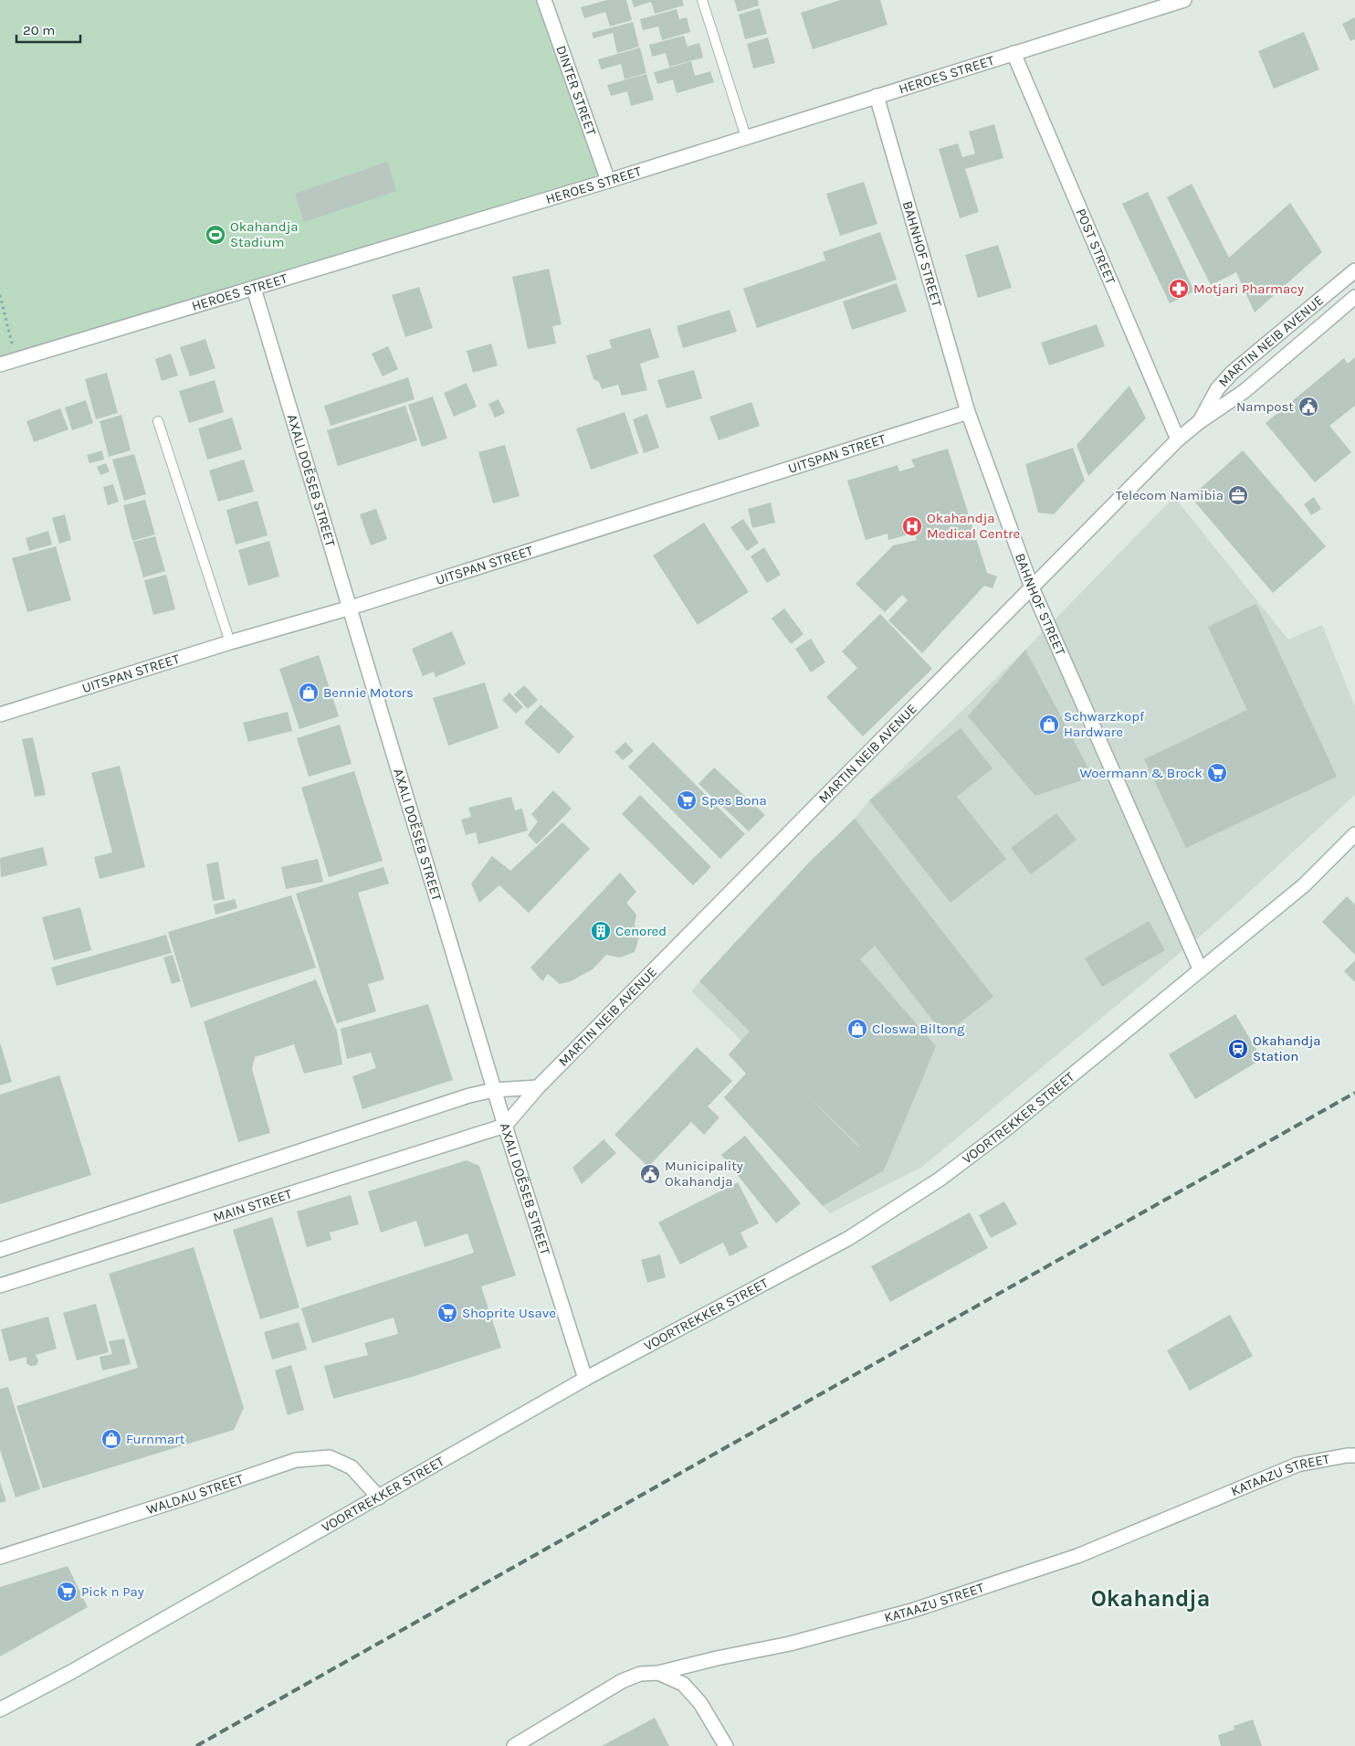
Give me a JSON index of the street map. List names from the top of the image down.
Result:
{
  "streets": {
    "street": [
      "HEROES STREET",
      "DINTER STREET",
      "POST STREET",
      "BAHNHOF STREET",
      "MARTIN NEIB AVENUE",
      "UITSPAN STREET",
      "AXALI DOËSEB STREET",
      "VOORTREKKER STREET",
      "MAIN STREET",
      "KATAAZU STREET",
      "WALDAU STREET"
    ]
  },
  "crossings": [
    ["HEROES STREET", "DINTER STREET"],
    ["HEROES STREET", "POST STREET"],
    ["HEROES STREET", "BAHNHOF STREET"],
    ["HEROES STREET", "AXALI DOËSEB STREET"],
    ["POST STREET", "MARTIN NEIB AVENUE"],
    ["BAHNHOF STREET", "MARTIN NEIB AVENUE"],
    ["BAHNHOF STREET", "UITSPAN STREET"],
    ["BAHNHOF STREET", "VOORTREKKER STREET"],
    ["MARTIN NEIB AVENUE", "AXALI DOËSEB STREET"],
    ["MARTIN NEIB AVENUE", "MAIN STREET"],
    ["UITSPAN STREET", "AXALI DOËSEB STREET"],
    ["AXALI DOËSEB STREET", "VOORTREKKER STREET"],
    ["AXALI DOËSEB STREET", "MAIN STREET"],
    ["VOORTREKKER STREET", "WALDAU STREET"]
  ],
  "districts": ["Okahandja"],
  "places": {
    "sports": ["Okahandja Stadium"],
    "pharmacy": ["Motjari Pharmacy"],
    "public building": ["Nampost", "Municipality Okahandja"],
    "office": ["Telecom Namibia"],
    "hospital": ["Okahandja Medical Centre"],
    "shop": [
      "Bennie Motors",
      "Schwarzkopf Hardware",
      "Closwa Biltong",
      "Furnmart"
    ],
    "supermarket": [
      "Woermann & Brock",
      "Spes Bona",
      "Shoprite Usave",
      "Pick n Pay"
    ],
    "building": ["Cenored"],
    "station": ["Okahandja Station"]
  },
  "scale_bar": "20 m"
}
